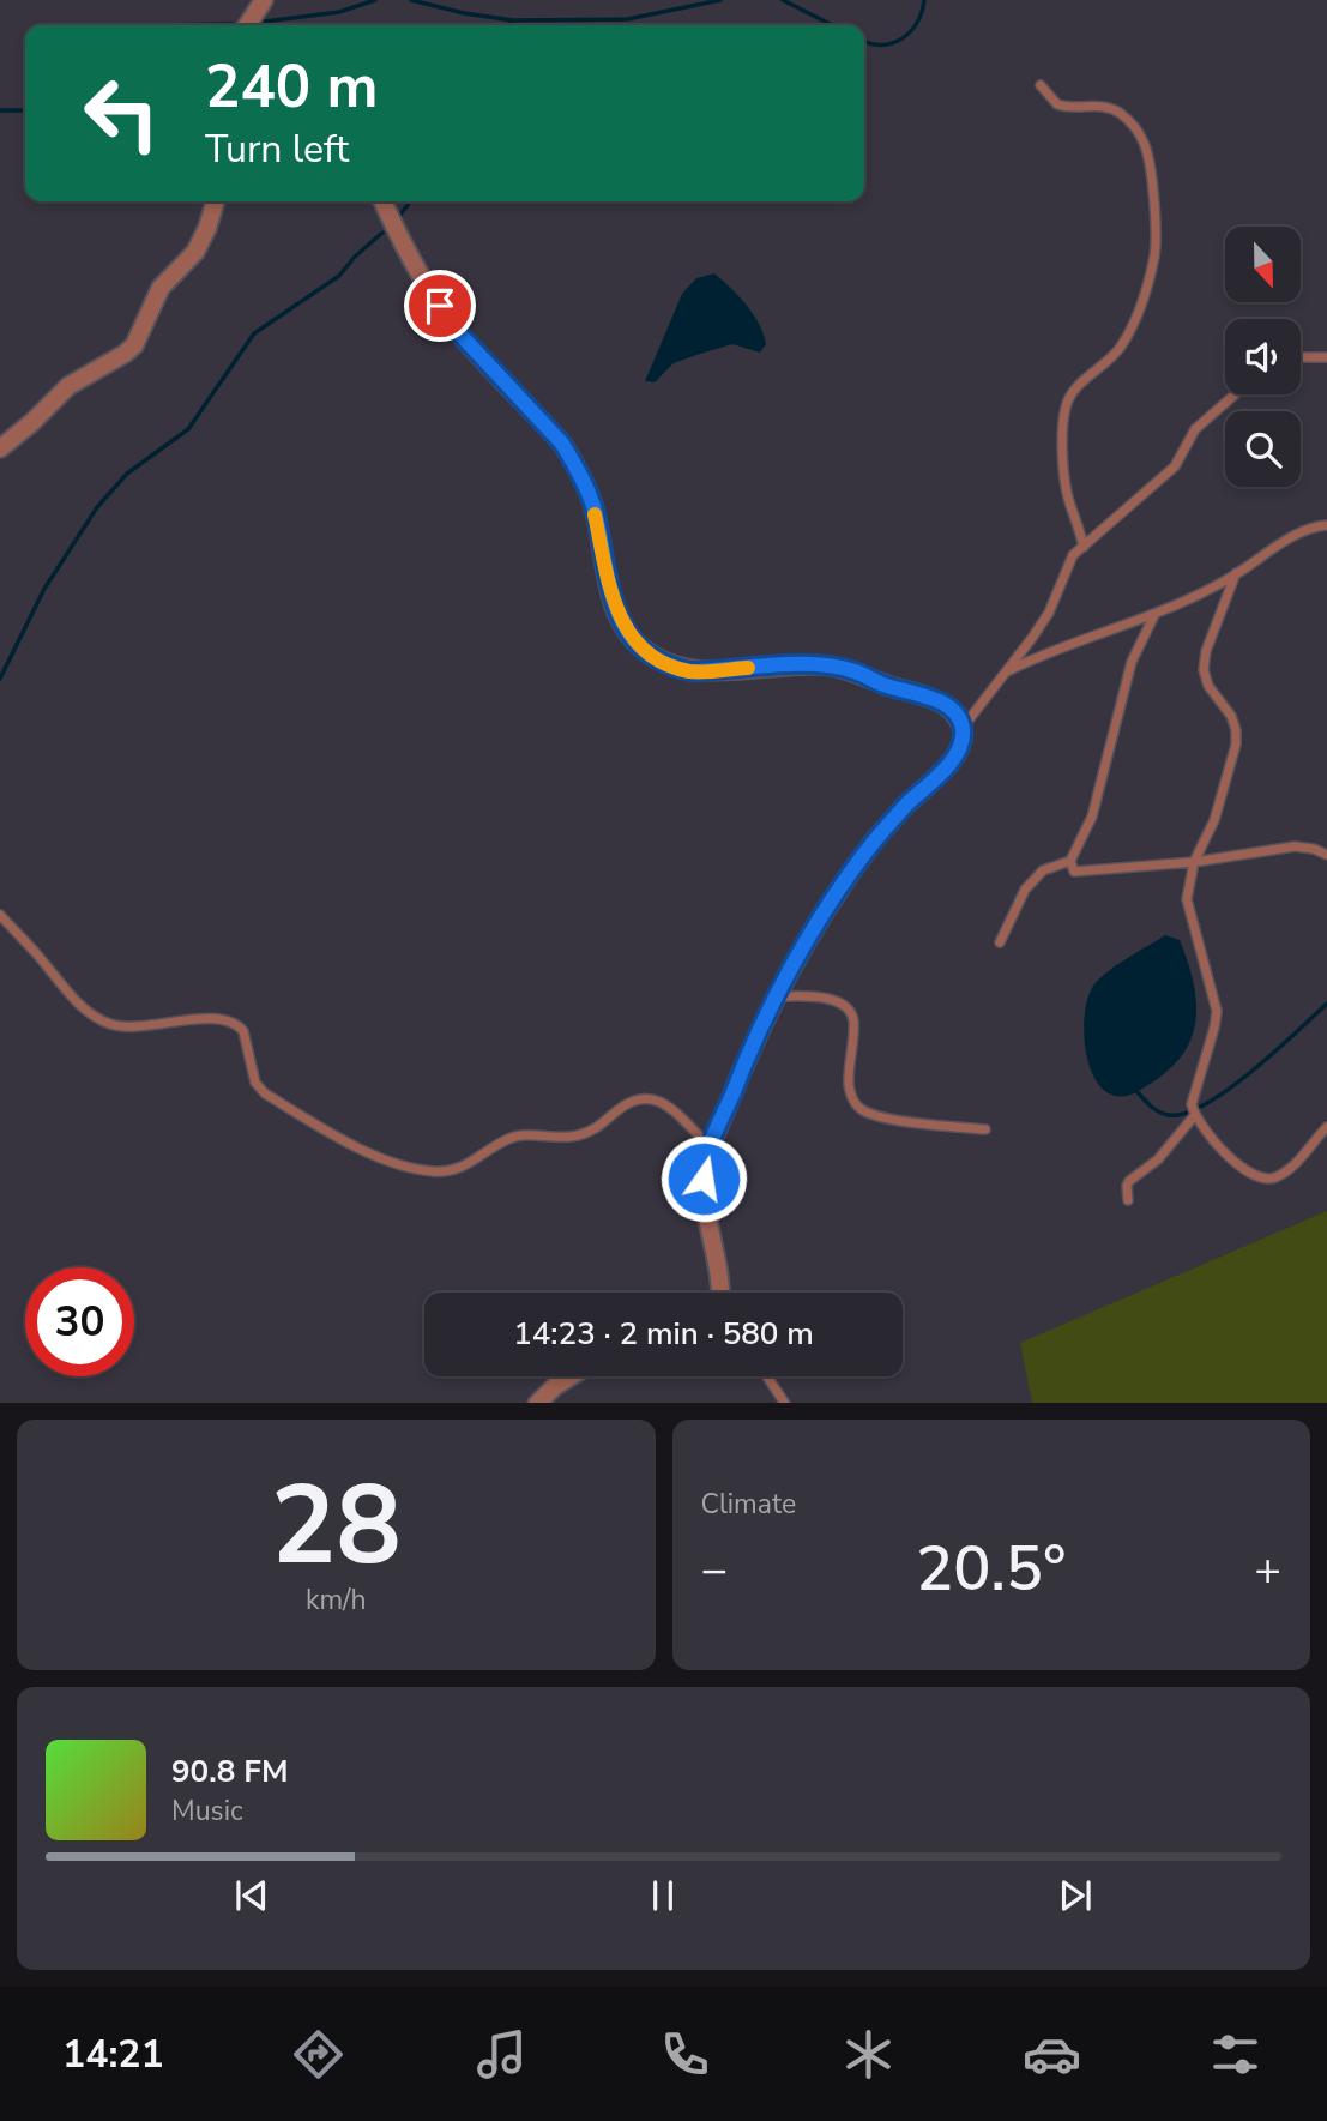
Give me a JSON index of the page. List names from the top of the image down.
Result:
{
  "north": "bottom",
  "page": {
    "turn": ["240 m", "Turn left"],
    "limit": "30",
    "trip": "14:23 · 2 min · 580 m",
    "tile": [
      ["28", "km/h"],
      "Climate"
    ],
    "heat": ["−", "20.5°", "+"],
    "song": ["90.8 FM", "Music"],
    "tabs": "14:21"
  }
}
